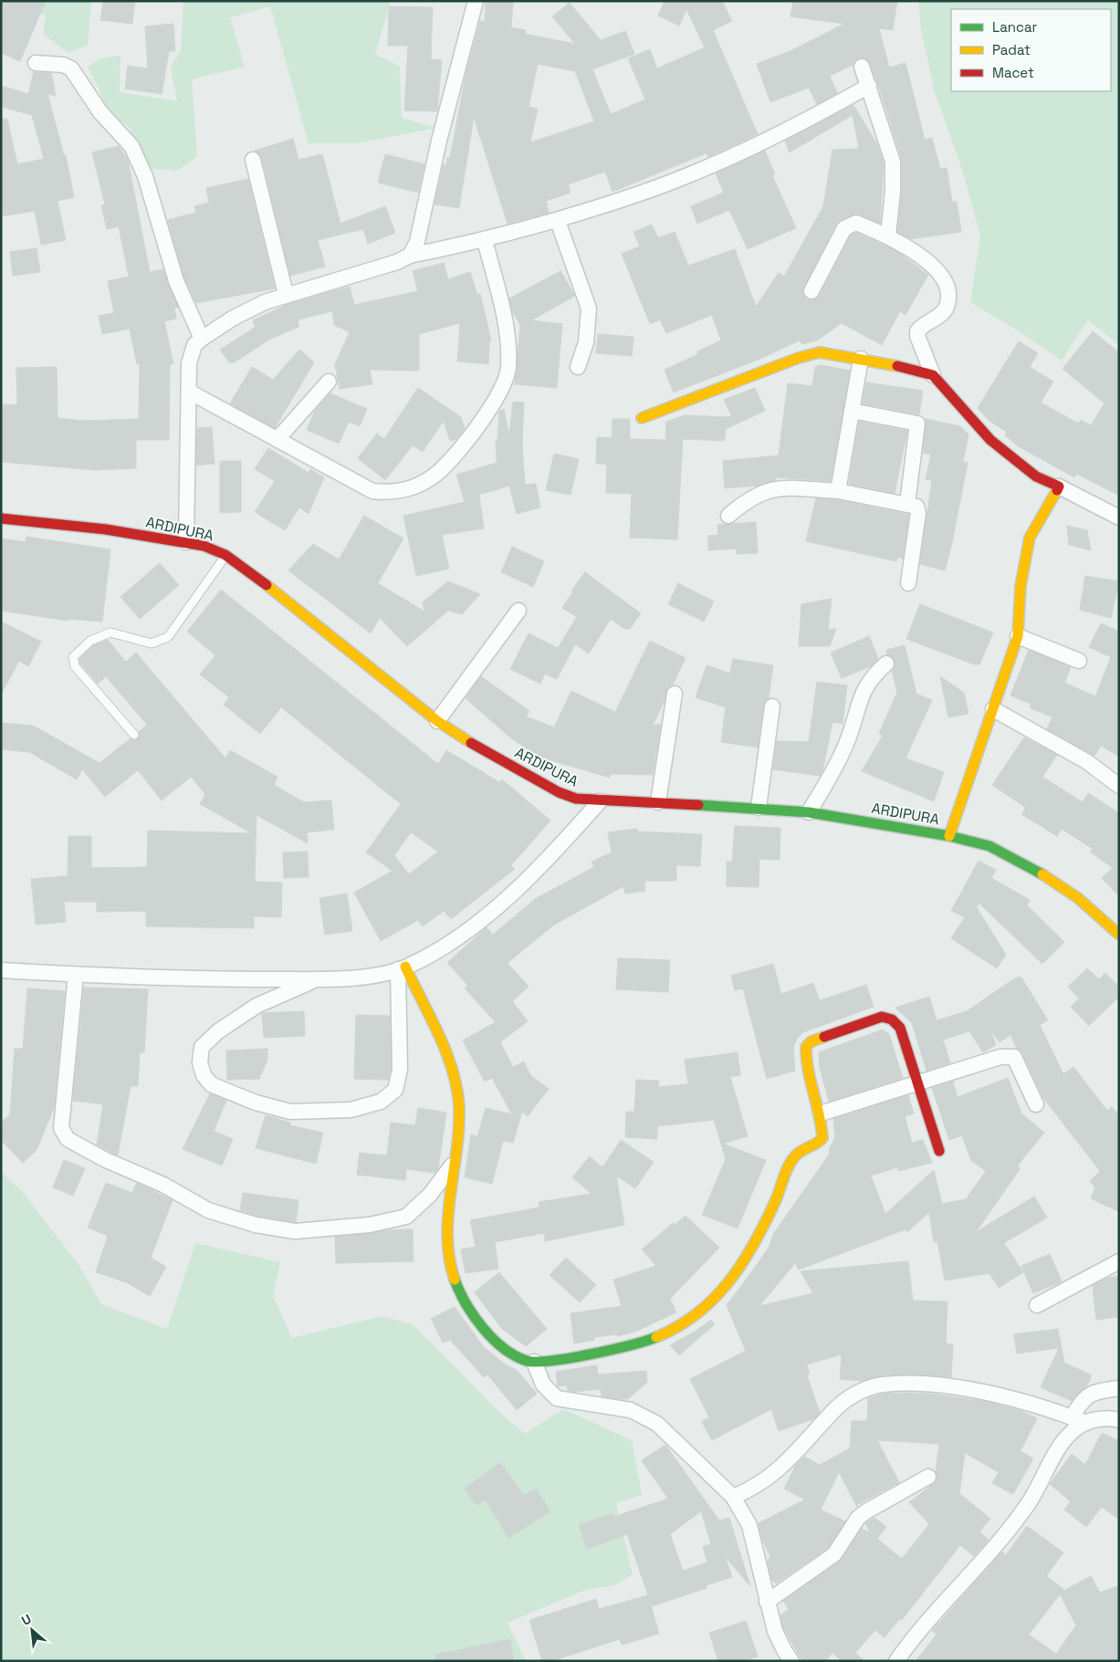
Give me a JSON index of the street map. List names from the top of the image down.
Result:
{
  "streets": {
    "street": ["ARDIPURA"]
  },
  "legend": ["Lancar", "Padat", "Macet"],
  "north": "top left"
}
